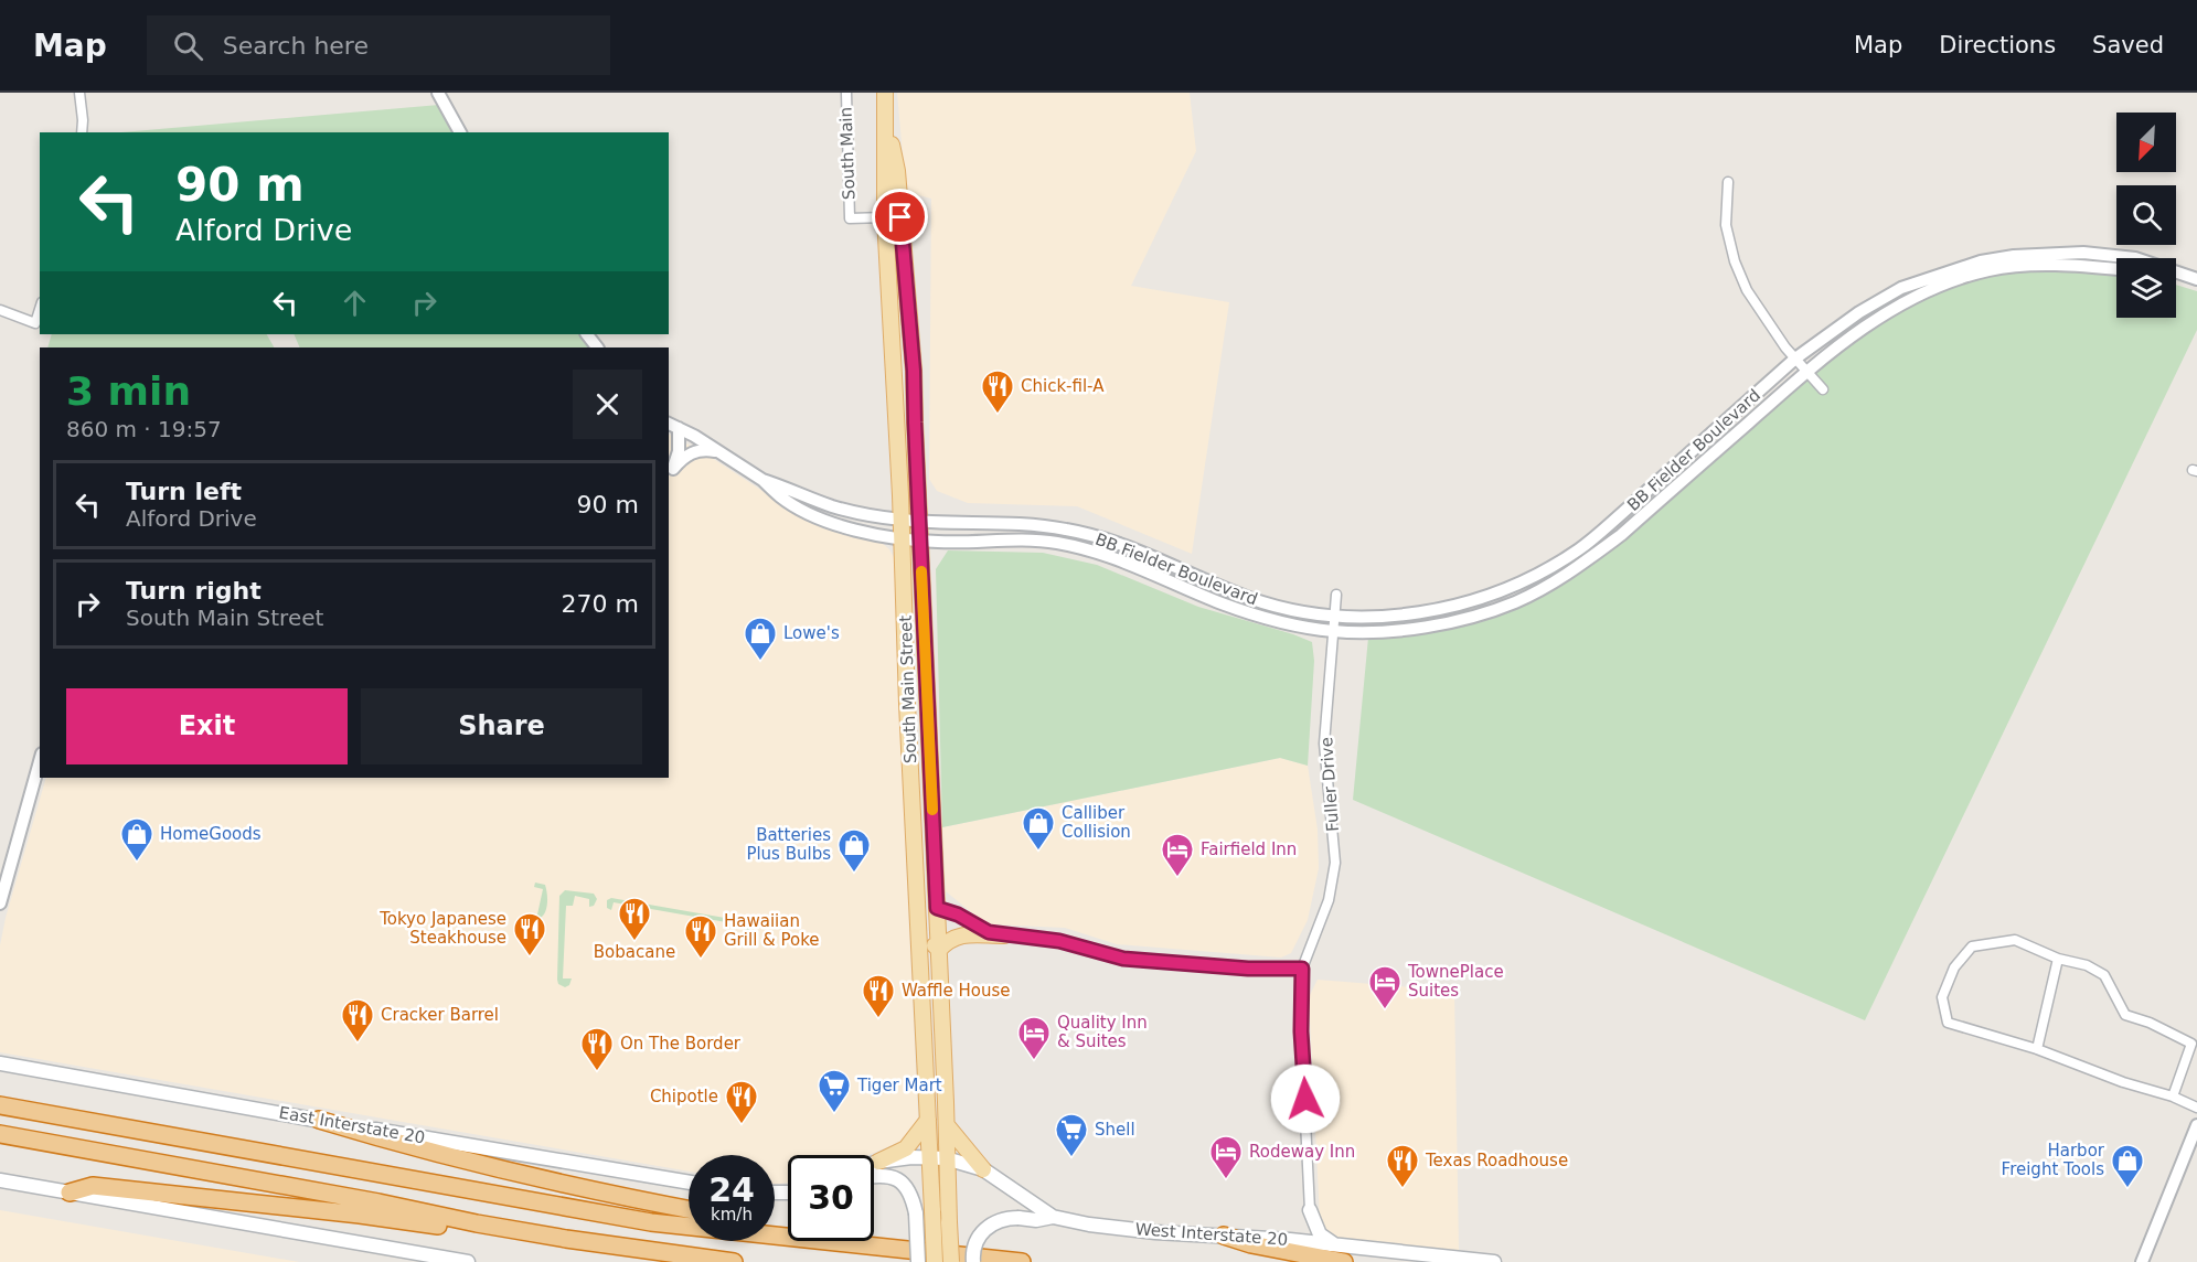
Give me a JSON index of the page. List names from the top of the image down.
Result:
{
  "streets": {
    "main road": ["South Main Street", "East Interstate 20", "West Interstate 20"],
    "street": ["South Main", "BB Fielder Boulevard", "Fuller Drive"]
  },
  "crossings": [
    ["South Main", "South Main Street"],
    ["BB Fielder Boulevard", "South Main Street"],
    ["BB Fielder Boulevard", "Fuller Drive"],
    ["South Main Street", "West Interstate 20"]
  ],
  "places": {
    "restaurant": [
      "Chick-fil-A",
      "Bobacane",
      "Tokyo Japanese Steakhouse",
      "Hawaiian Grill & Poke",
      "Waffle House",
      "Cracker Barrel",
      "On The Border",
      "Chipotle",
      "Texas Roadhouse"
    ],
    "shop": [
      "Lowe's",
      "Calliber Collision",
      "HomeGoods",
      "Batteries Plus Bulbs",
      "Harbor Freight Tools"
    ],
    "hotel": [
      "Fairfield Inn",
      "TownePlace Suites",
      "Quality Inn & Suites",
      "Rodeway Inn"
    ],
    "supermarket": ["Tiger Mart", "Shell"]
  },
  "north": "bottom left",
  "page": {
    "header": "Map",
    "search": "Search here",
    "nav": ["Map", "Directions", "Saved"],
    "turn": ["90 m", "Alford Drive"],
    "heading": ["3 min", "860 m · 19:57"],
    "list": [
      {
        "name": "Turn left",
        "note": "Alford Drive",
        "value": "90 m"
      },
      {
        "name": "Turn right",
        "note": "South Main Street",
        "value": "270 m"
      }
    ],
    "buttons": ["Exit", "Share"],
    "speed": "24 km/h",
    "limit": "30"
  }
}
